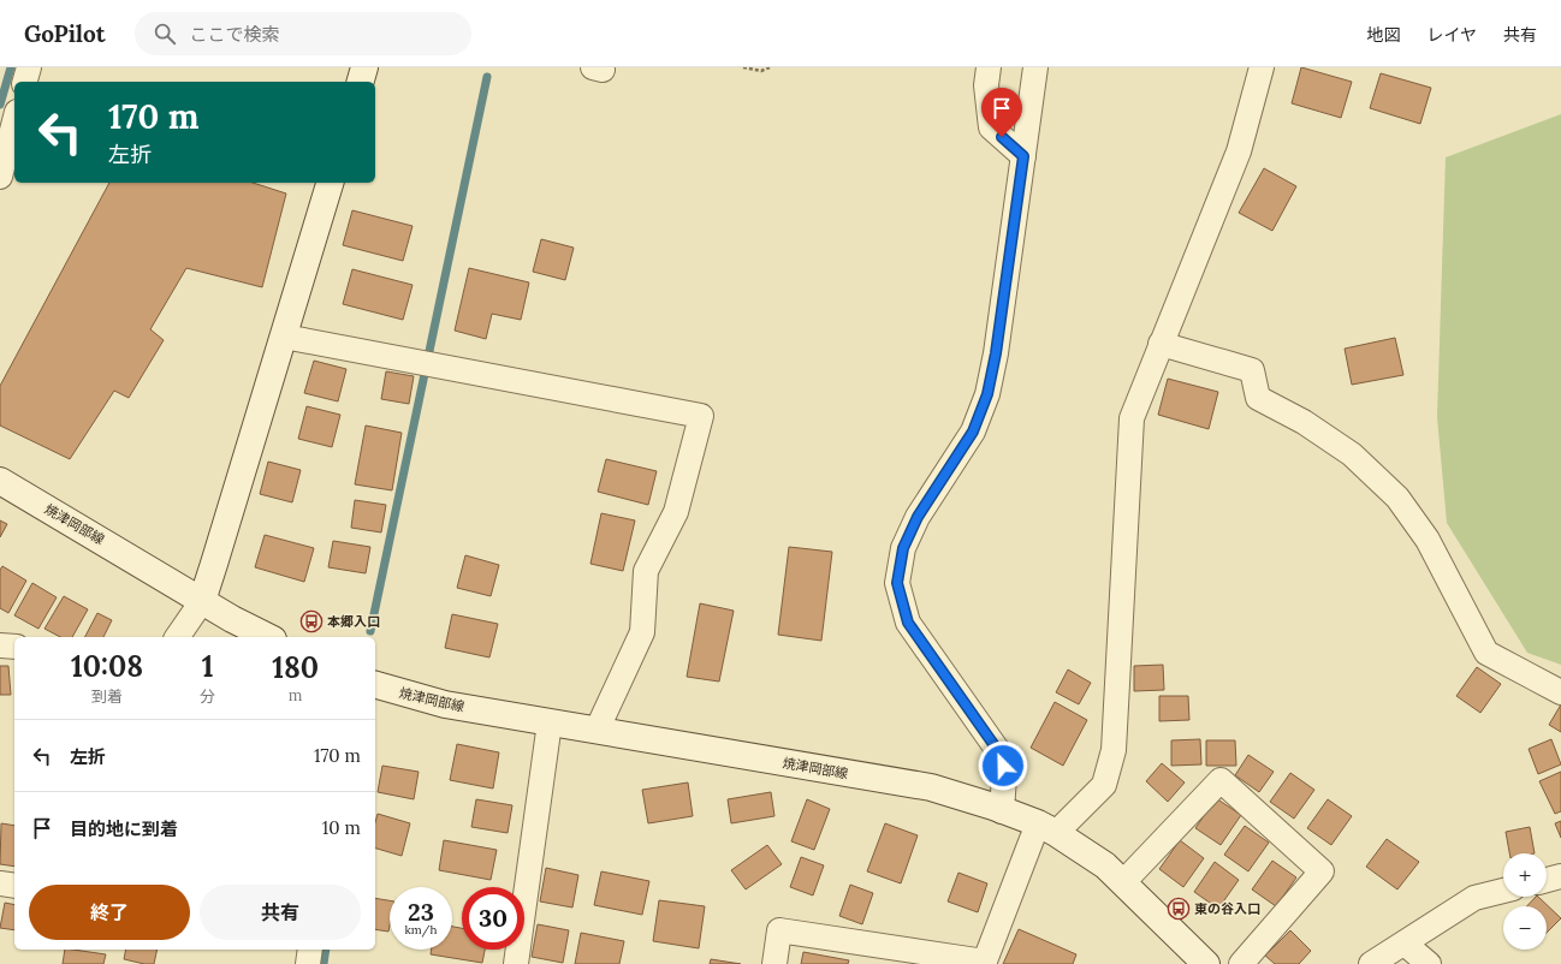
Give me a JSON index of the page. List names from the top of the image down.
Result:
{
  "streets": {
    "main road": ["焼津岡部線"]
  },
  "places": {
    "bus stop": ["本郷入口", "東の谷入口"]
  },
  "page": {
    "header": "GoPilot",
    "search": "ここで検索",
    "nav": ["地図", "レイヤ", "共有"],
    "turn": ["170 m", "左折"],
    "eta": [
      "10:08",
      "到着",
      "1",
      "分",
      "180",
      "m"
    ],
    "list": [
      {
        "name": "左折",
        "value": "170 m"
      },
      {
        "name": "目的地に到着",
        "value": "10 m"
      }
    ],
    "map_buttons": ["+", "−"],
    "buttons": ["終了", "共有"],
    "speed": "23 km/h",
    "limit": "30"
  }
}
